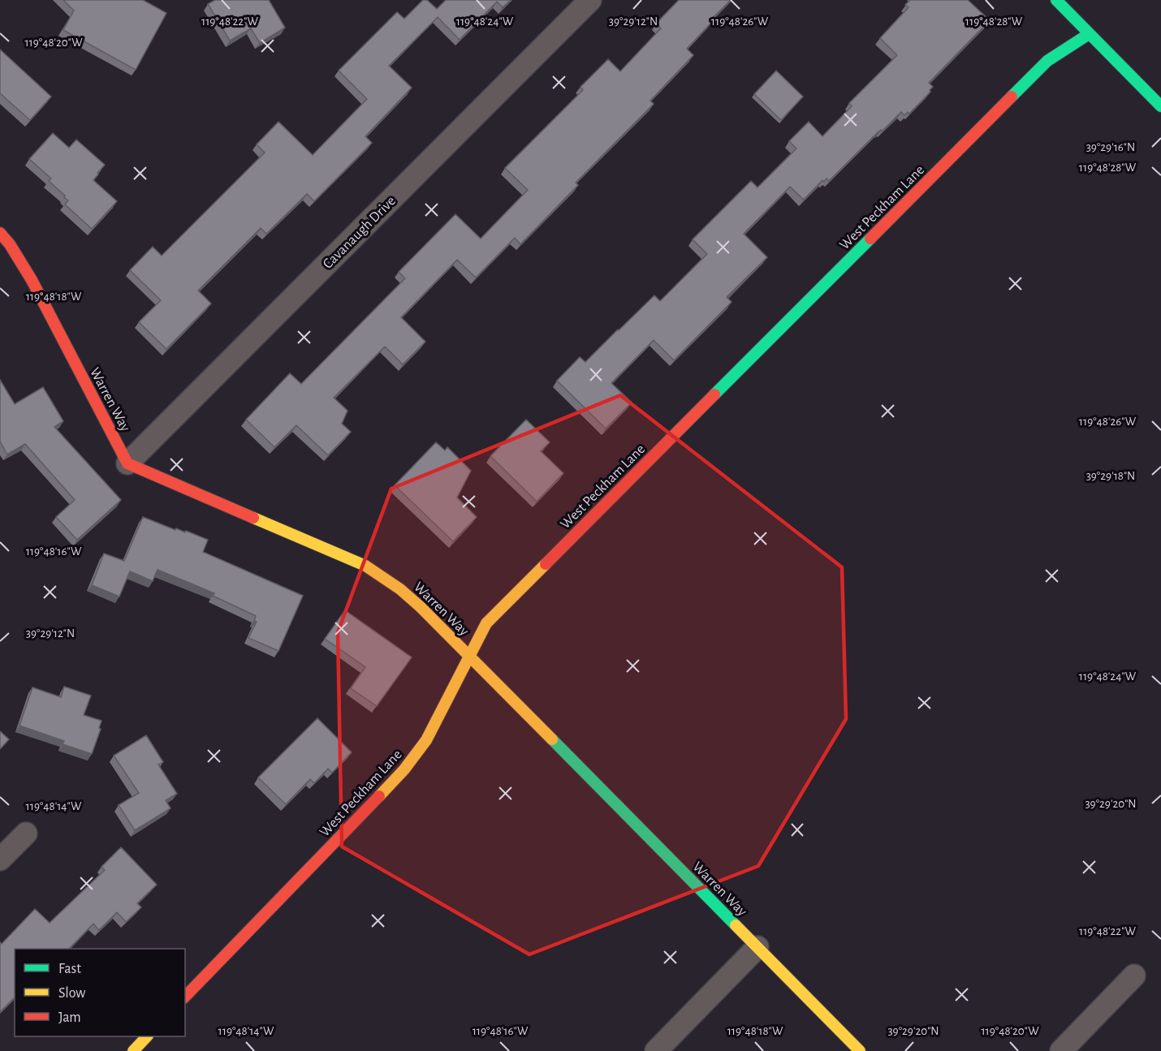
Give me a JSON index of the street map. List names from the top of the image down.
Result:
{
  "streets": {
    "street": ["West Peckham Lane", "Cavanaugh Drive", "Warren Way"]
  },
  "crossings": [
    ["West Peckham Lane", "Warren Way"],
    ["Cavanaugh Drive", "Warren Way"]
  ],
  "legend": ["Fast", "Slow", "Jam"],
  "coordinates": [
    "119°48'22\"W",
    "119°48'24\"W",
    "39°29'12\"N",
    "119°48'26\"W",
    "119°48'28\"W",
    "119°48'20\"W",
    "39°29'16\"N",
    "119°48'18\"W",
    "39°29'18\"N",
    "119°48'16\"W",
    "39°29'20\"N",
    "119°48'14\"W"
  ]
}
